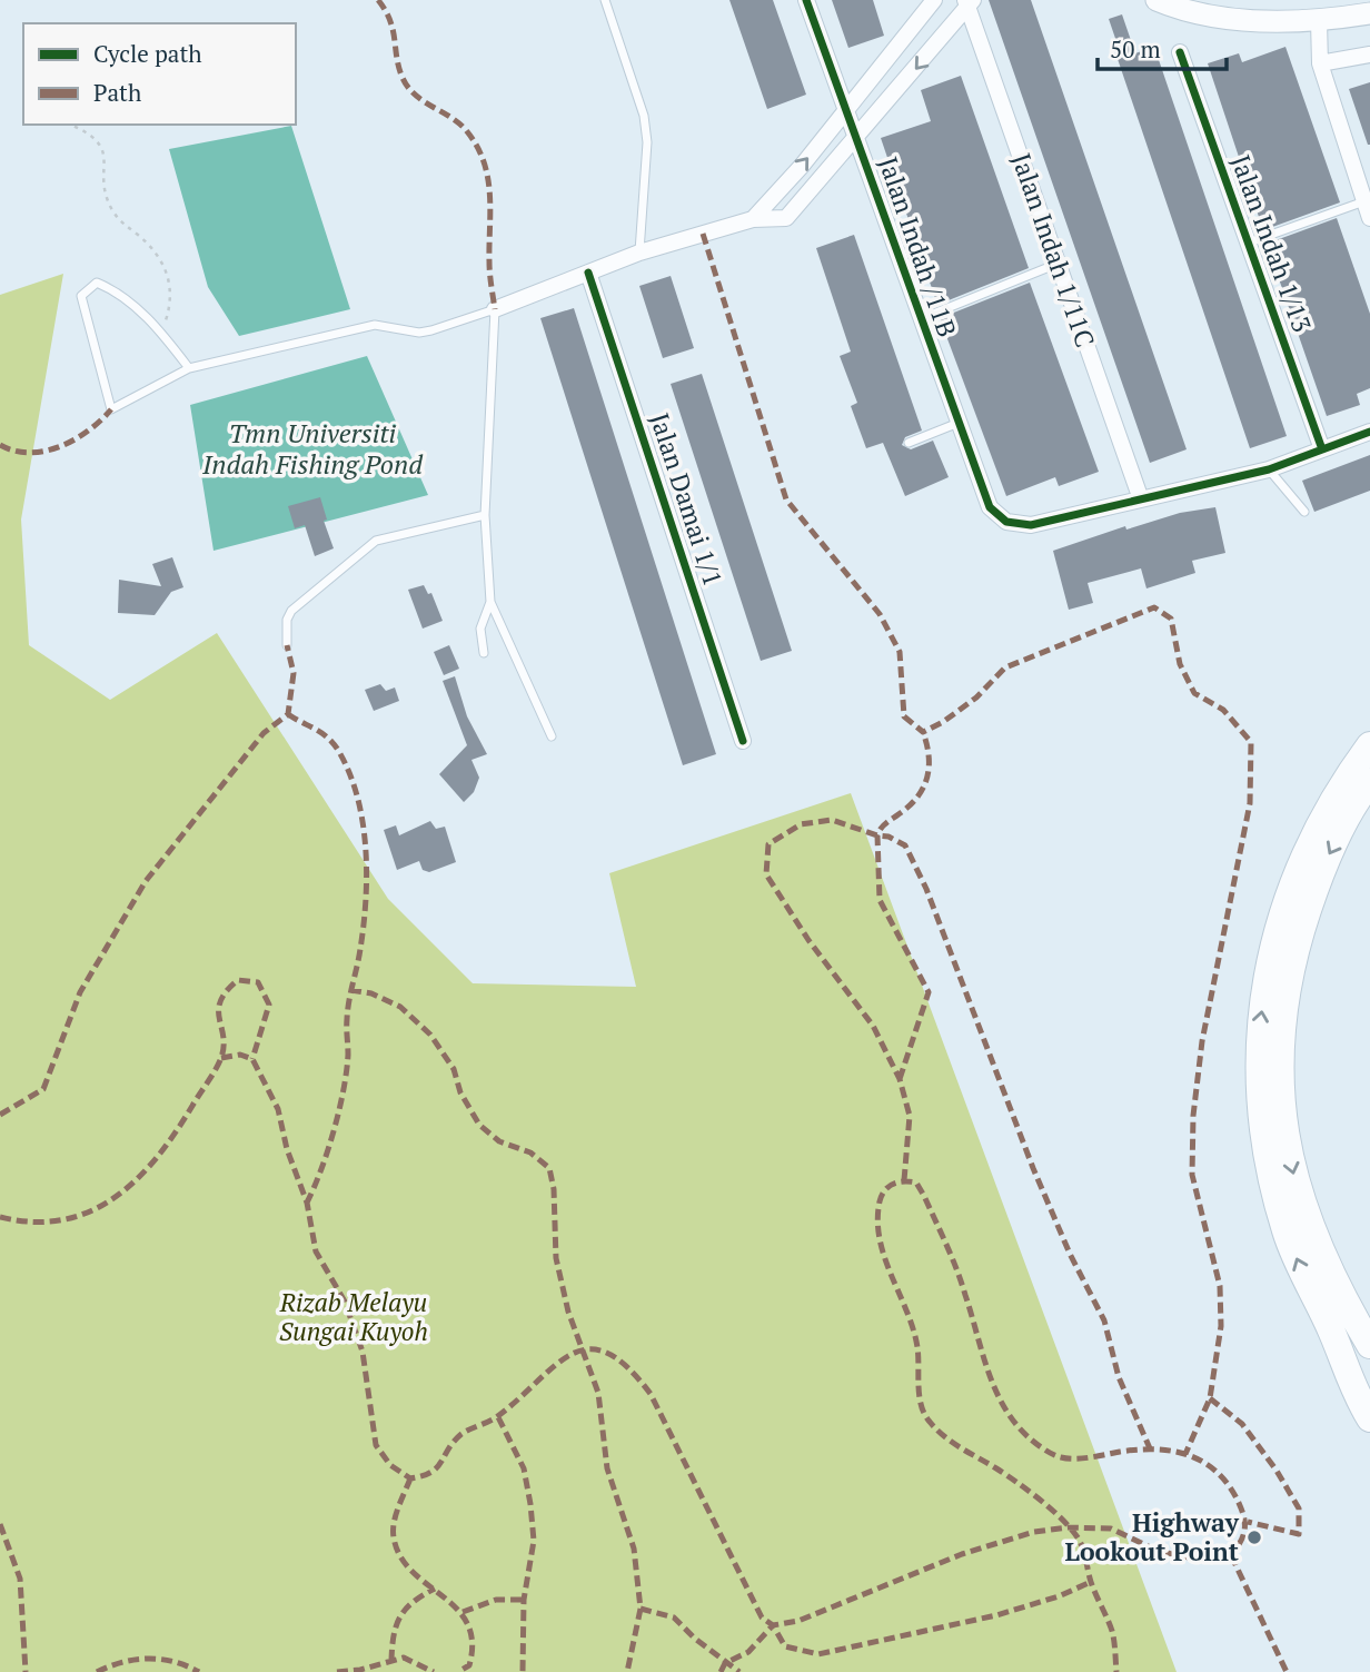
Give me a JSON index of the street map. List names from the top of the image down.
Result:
{
  "streets": {
    "street": [
      "Jalan Indah 1/13",
      "Jalan Indah /11B",
      "Jalan Indah 1/11C",
      "Jalan Damai 1/1"
    ]
  },
  "crossings": [
    ["Jalan Indah /11B", "Jalan Indah 1/11C"]
  ],
  "water": ["Tmn Universiti Indah Fishing Pond"],
  "parks": ["Rizab Melayu Sungai Kuyoh"],
  "places": ["Highway Lookout Point"],
  "legend": ["Cycle path", "Path"],
  "scale_bar": "50 m"
}
